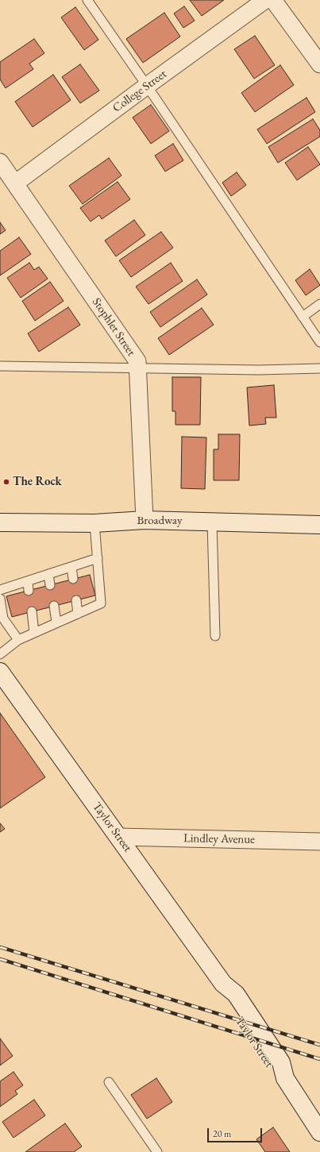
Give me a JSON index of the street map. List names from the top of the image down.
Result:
{
  "streets": {
    "main road": ["Broadway", "Taylor Street"],
    "street": ["College Street", "Stophlet Street", "Lindley Avenue"]
  },
  "crossings": [
    ["College Street", "Stophlet Street"],
    ["Stophlet Street", "Broadway"],
    ["Taylor Street", "Lindley Avenue"]
  ],
  "places": ["The Rock"],
  "scale_bar": "20 m"
}
